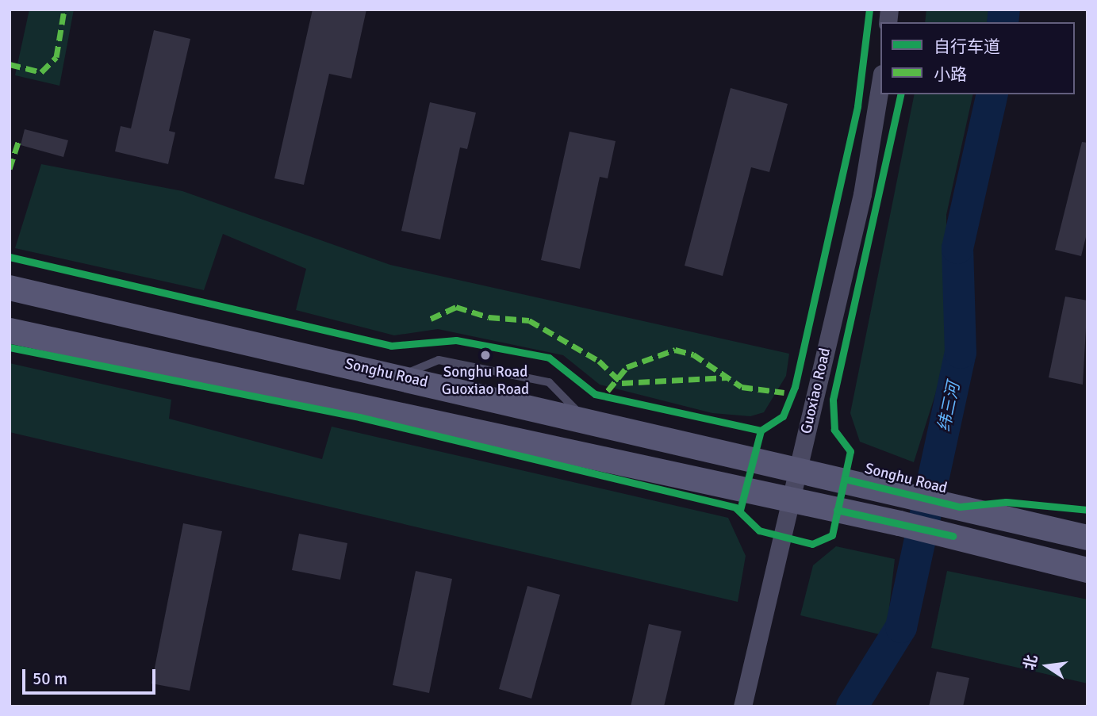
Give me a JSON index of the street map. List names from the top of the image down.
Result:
{
  "streets": {
    "main road": ["Songhu Road"],
    "street": ["Guoxiao Road"]
  },
  "crossings": [
    ["Songhu Road", "Guoxiao Road"]
  ],
  "water": ["纬三河"],
  "places": ["Songhu Road Guoxiao Road"],
  "legend": ["自行车道", "小路"],
  "scale_bar": "50 m",
  "north": "left"
}
